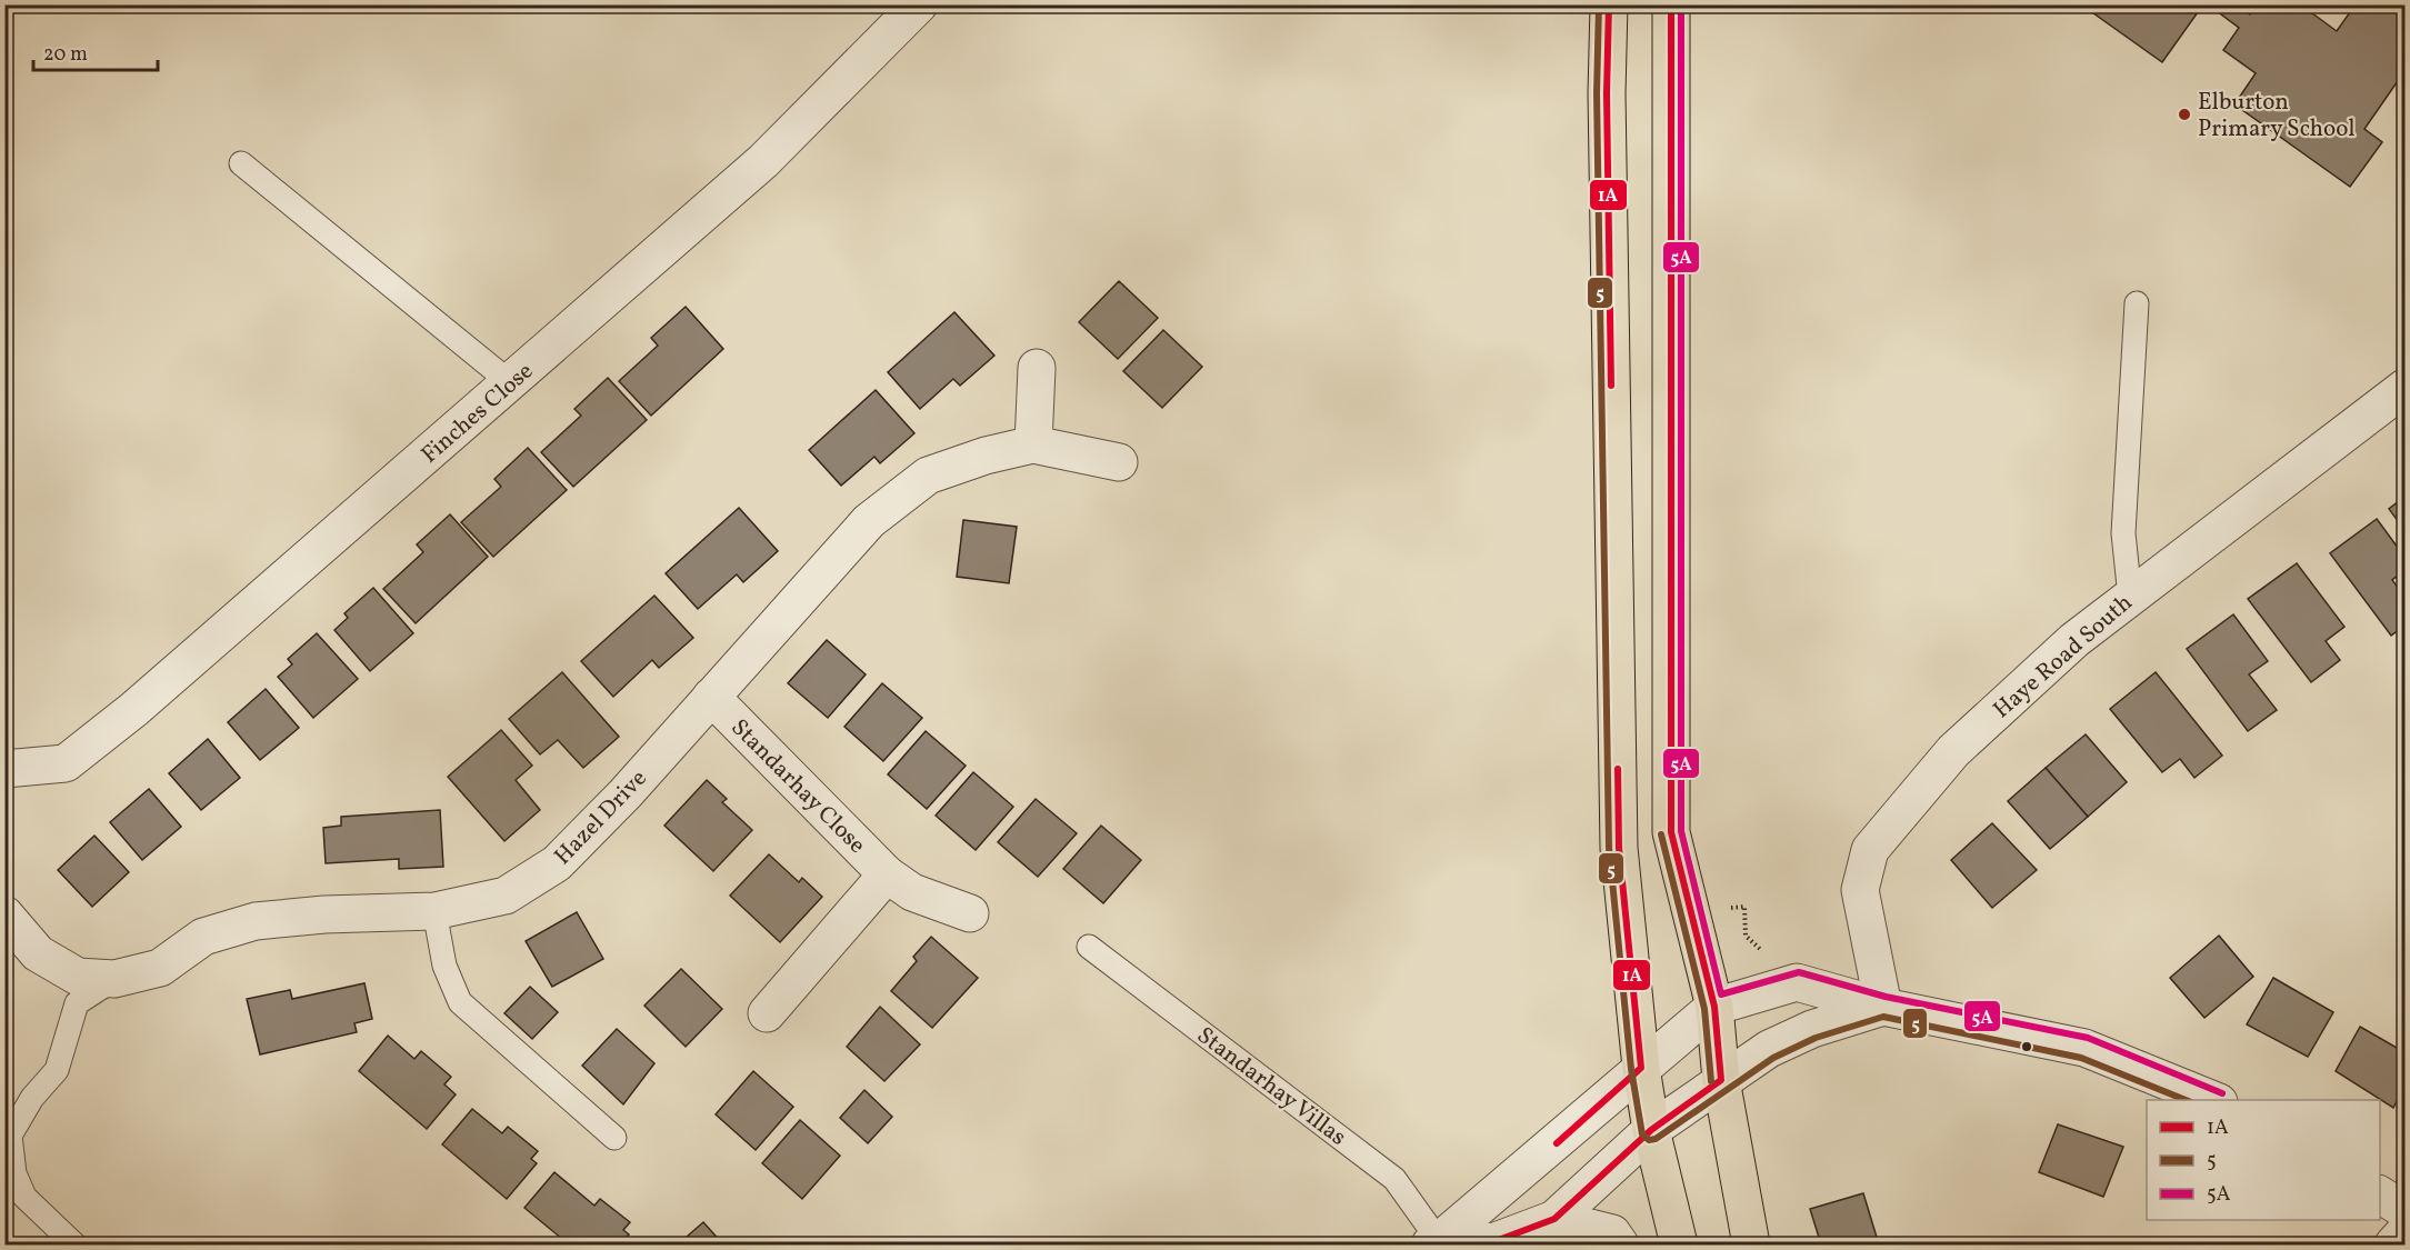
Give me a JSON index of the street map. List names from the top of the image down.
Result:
{
  "streets": {
    "street": [
      "Finches Close",
      "Haye Road South",
      "Standarhay Close",
      "Hazel Drive"
    ],
    "lane": ["Standarhay Villas"]
  },
  "crossings": [
    ["Standarhay Close", "Hazel Drive"]
  ],
  "places": ["Elburton Primary School"],
  "lines": ["transit line 1A", "transit line 5", "transit line 5A"],
  "legend": ["1A", "5", "5A"],
  "scale_bar": "20 m"
}
